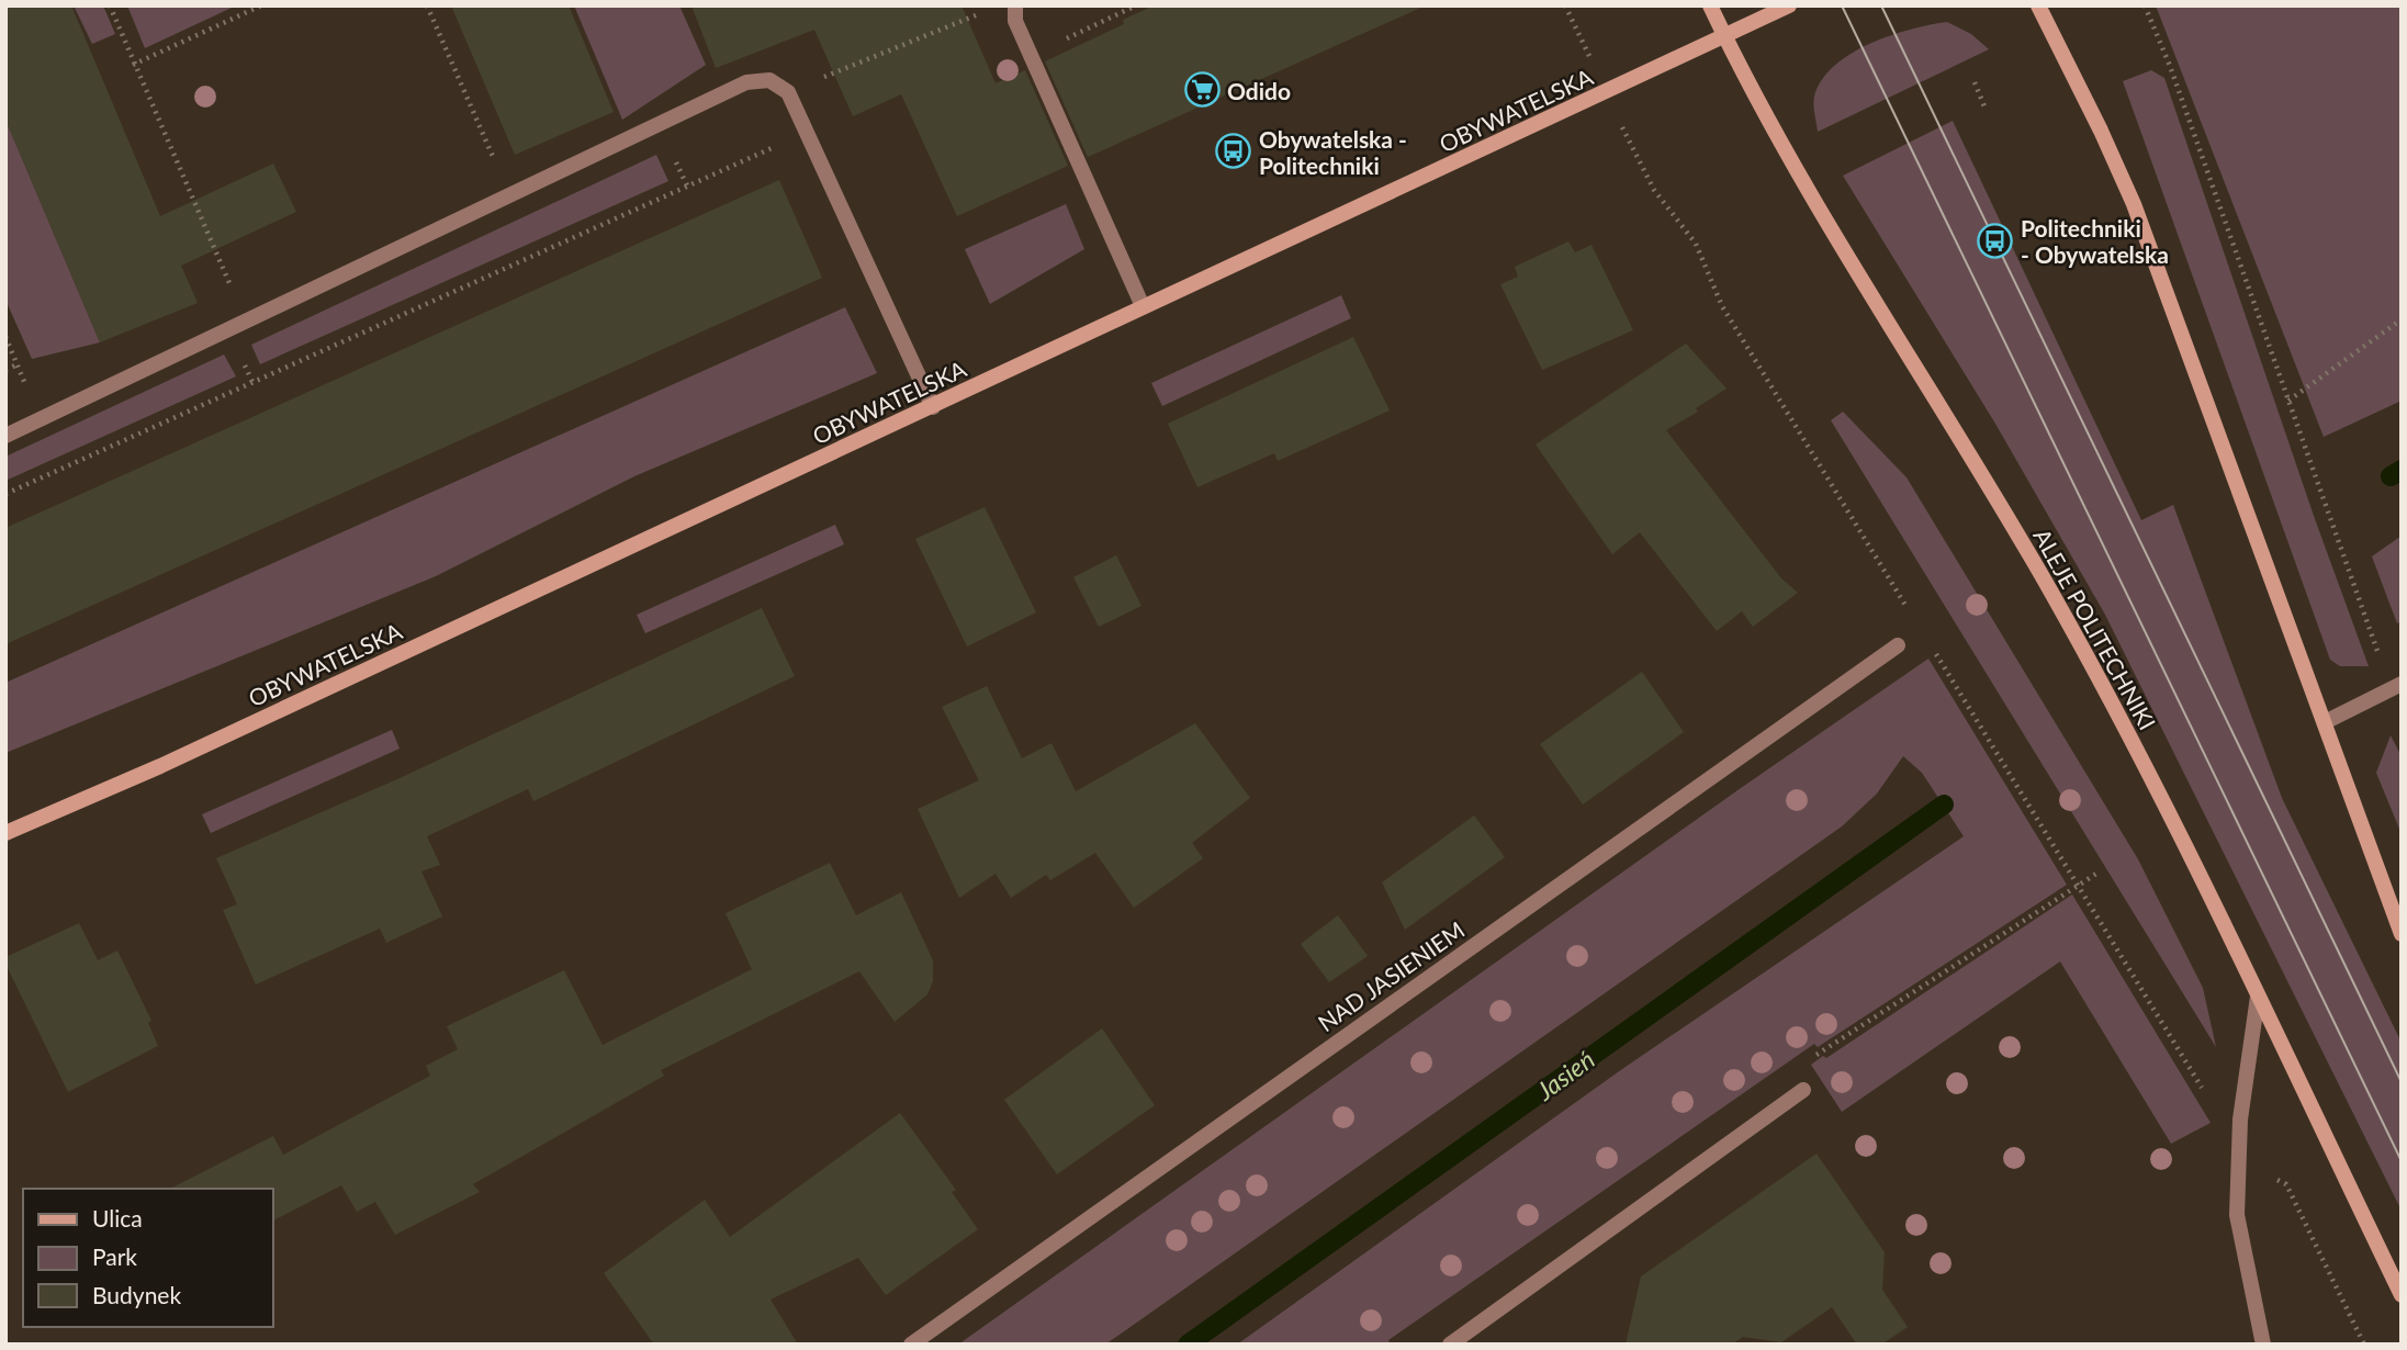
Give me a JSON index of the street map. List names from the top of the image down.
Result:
{
  "streets": {
    "main road": ["OBYWATELSKA", "ALEJE POLITECHNIKI"],
    "street": ["NAD JASIENIEM"]
  },
  "crossings": [
    ["OBYWATELSKA", "ALEJE POLITECHNIKI"]
  ],
  "water": ["Jasień"],
  "places": {
    "supermarket": ["Odido"],
    "bus stop": ["Obywatelska - Politechniki", "Politechniki - Obywatelska"]
  },
  "legend": ["Ulica", "Park", "Budynek"]
}
